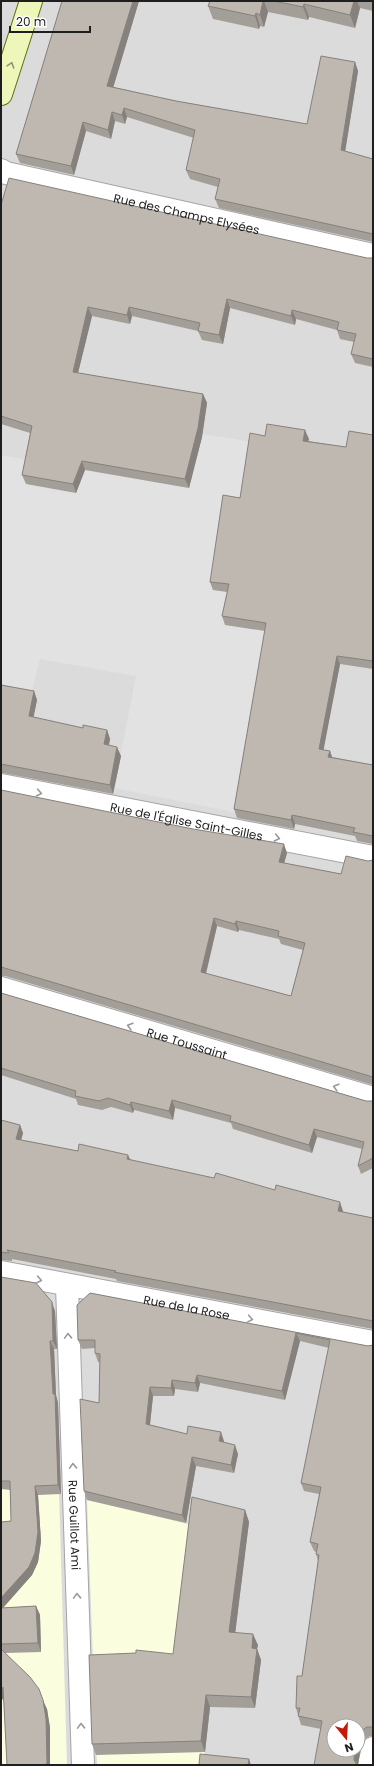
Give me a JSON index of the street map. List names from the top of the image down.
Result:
{
  "streets": {
    "street": [
      "Rue des Champs Elysées",
      "Rue de l'Église Saint-Gilles",
      "Rue Toussaint",
      "Rue de la Rose",
      "Rue Guillot Ami"
    ]
  },
  "crossings": [
    ["Rue de la Rose", "Rue Guillot Ami"]
  ],
  "one_way": [
    "Rue de l'Église Saint-Gilles",
    "Rue Toussaint",
    "Rue de la Rose",
    "Rue Guillot Ami"
  ],
  "scale_bar": "20 m",
  "north": "bottom"
}
